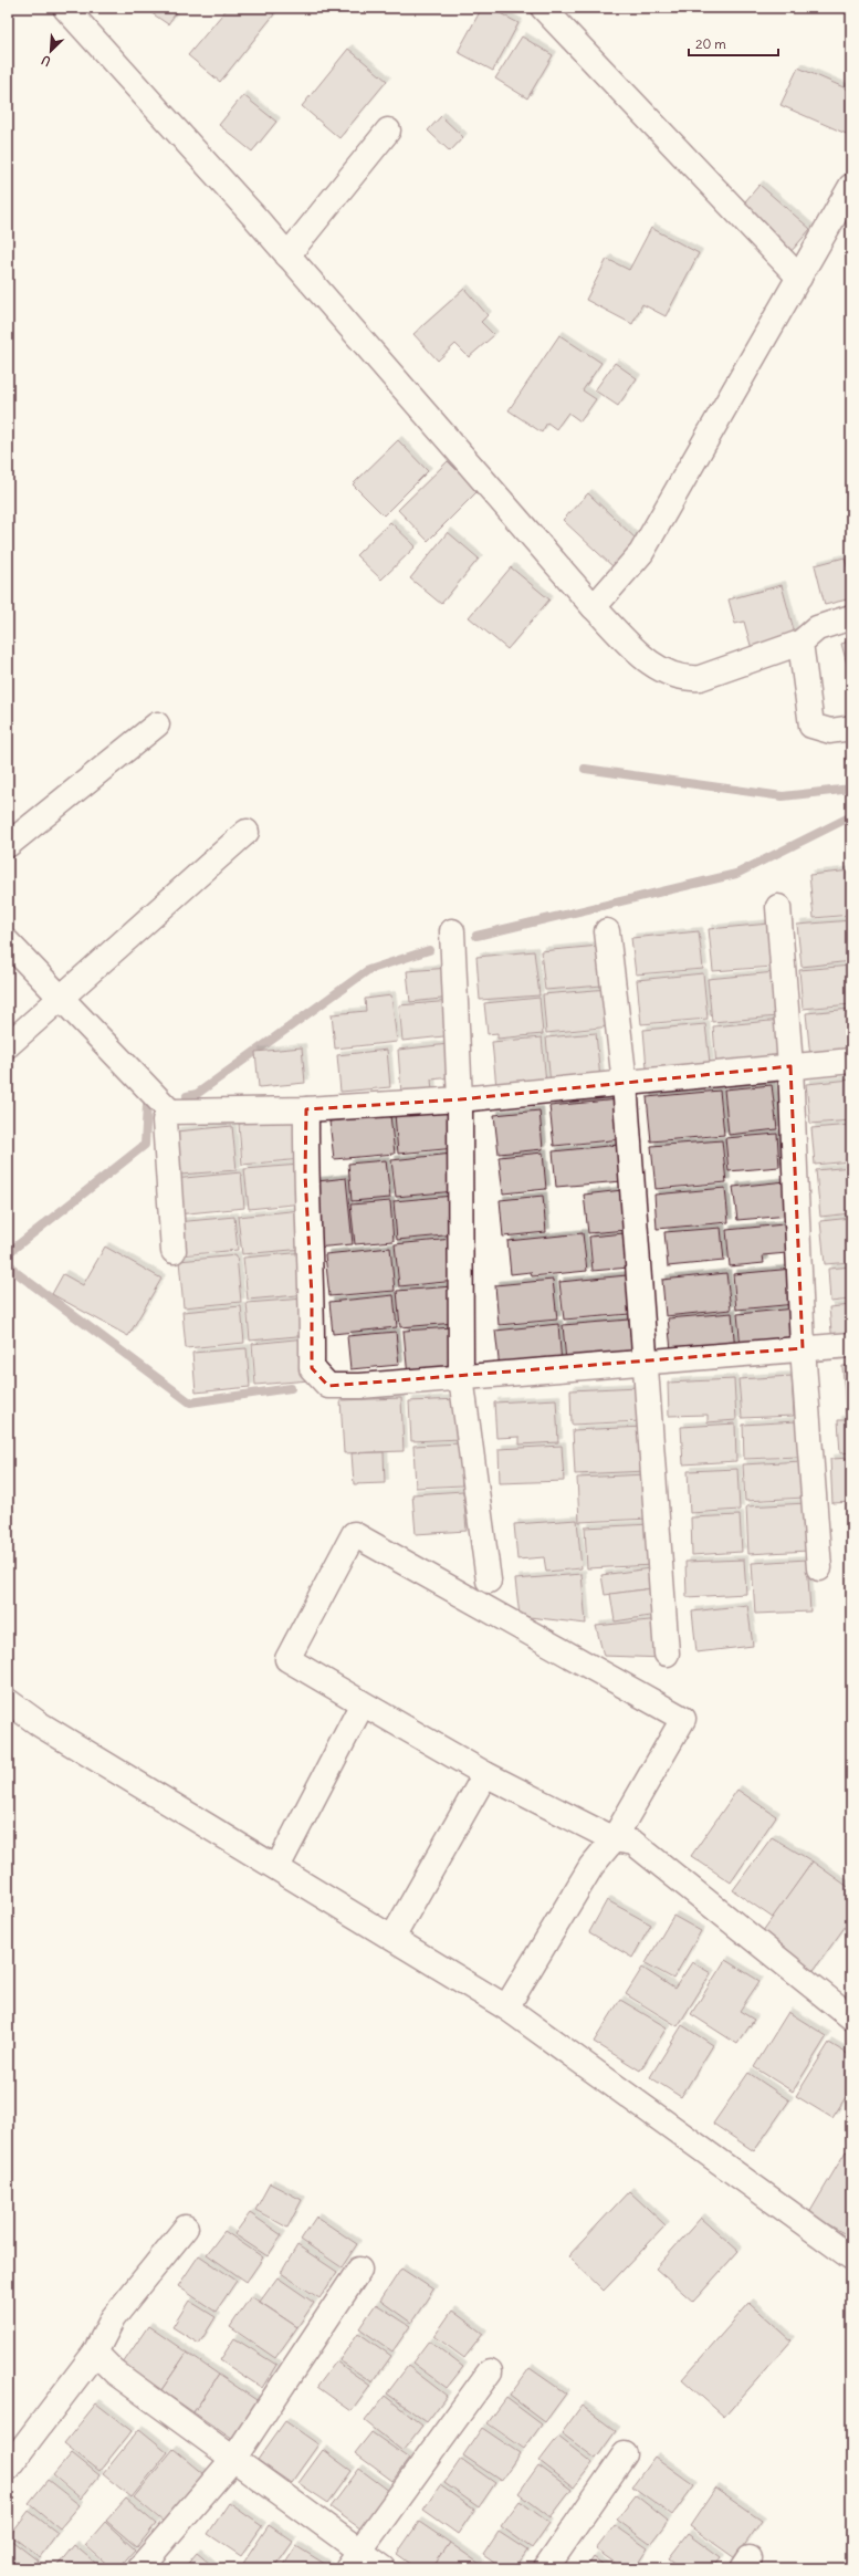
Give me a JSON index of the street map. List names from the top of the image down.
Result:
{
  "scale_bar": "20 m",
  "north": "bottom left"
}
